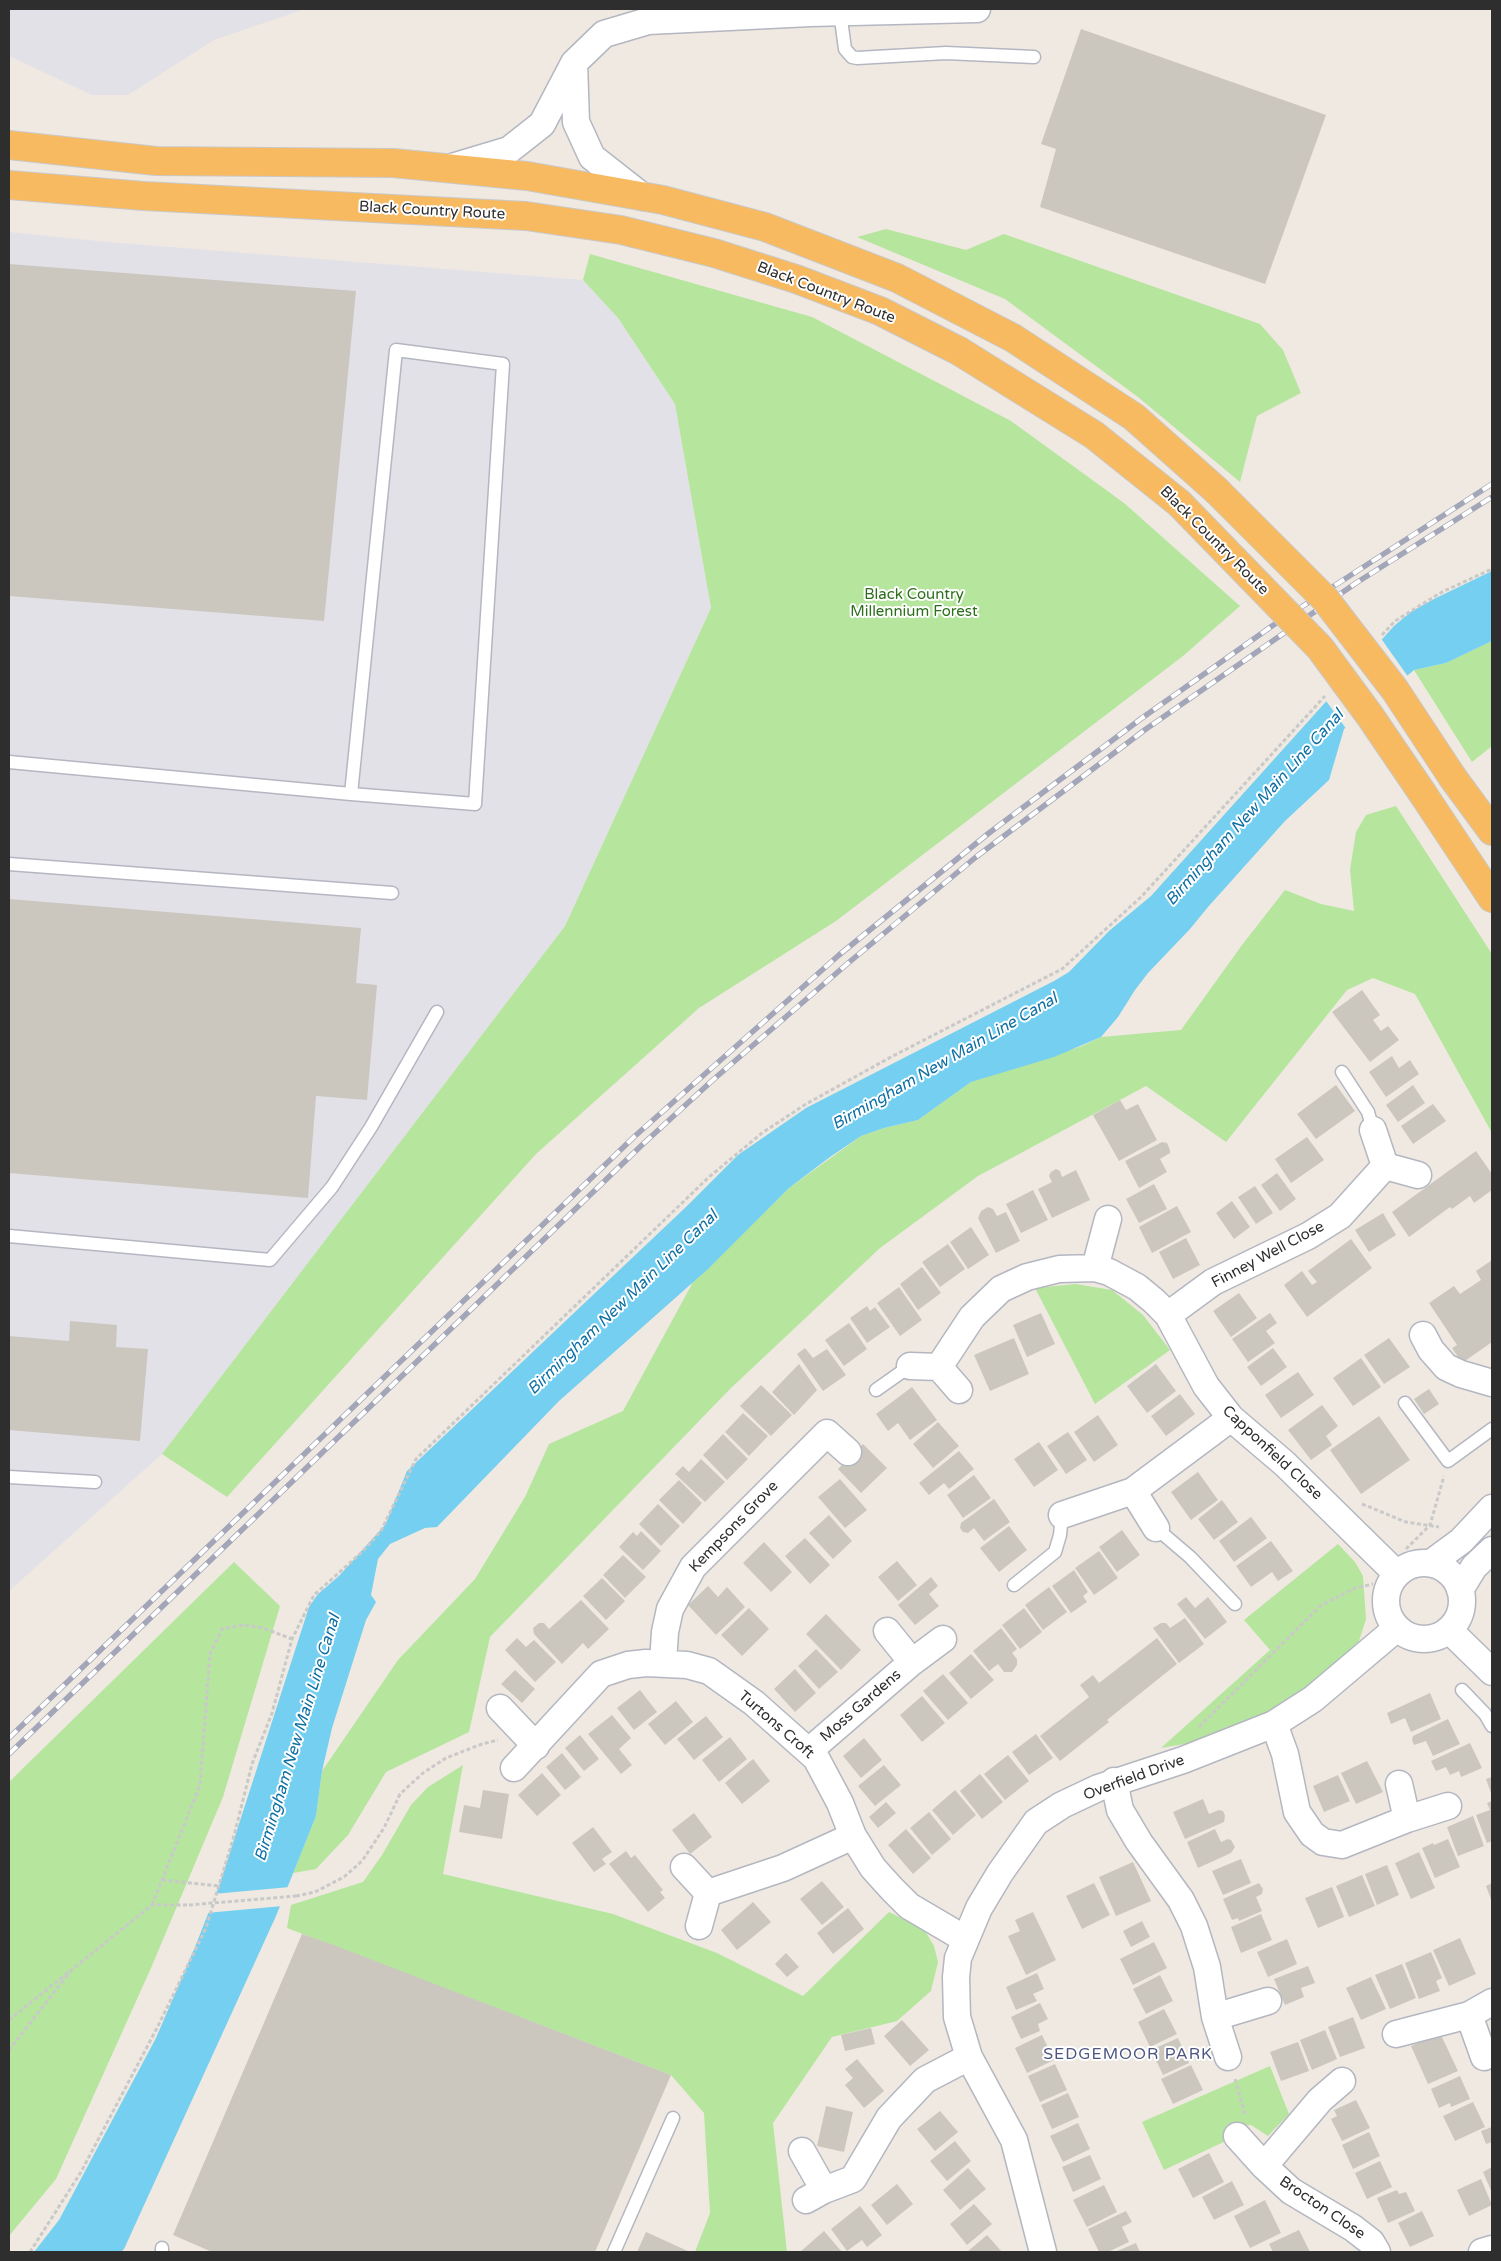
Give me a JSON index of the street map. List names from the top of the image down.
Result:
{
  "streets": {
    "highway": ["Black Country Route"],
    "street": [
      "Finney Well Close",
      "Capponfield Close",
      "Kempsons Grove",
      "Moss Gardens",
      "Turtons Croft",
      "Overfield Drive",
      "Brocton Close"
    ]
  },
  "crossings": [
    ["Finney Well Close", "Capponfield Close"],
    ["Capponfield Close", "Overfield Drive"],
    ["Kempsons Grove", "Turtons Croft"],
    ["Moss Gardens", "Turtons Croft"],
    ["Turtons Croft", "Overfield Drive"]
  ],
  "districts": ["SEDGEMOOR PARK"],
  "water": ["Birmingham New Main Line Canal"],
  "parks": ["Black Country Millennium Forest"]
}
